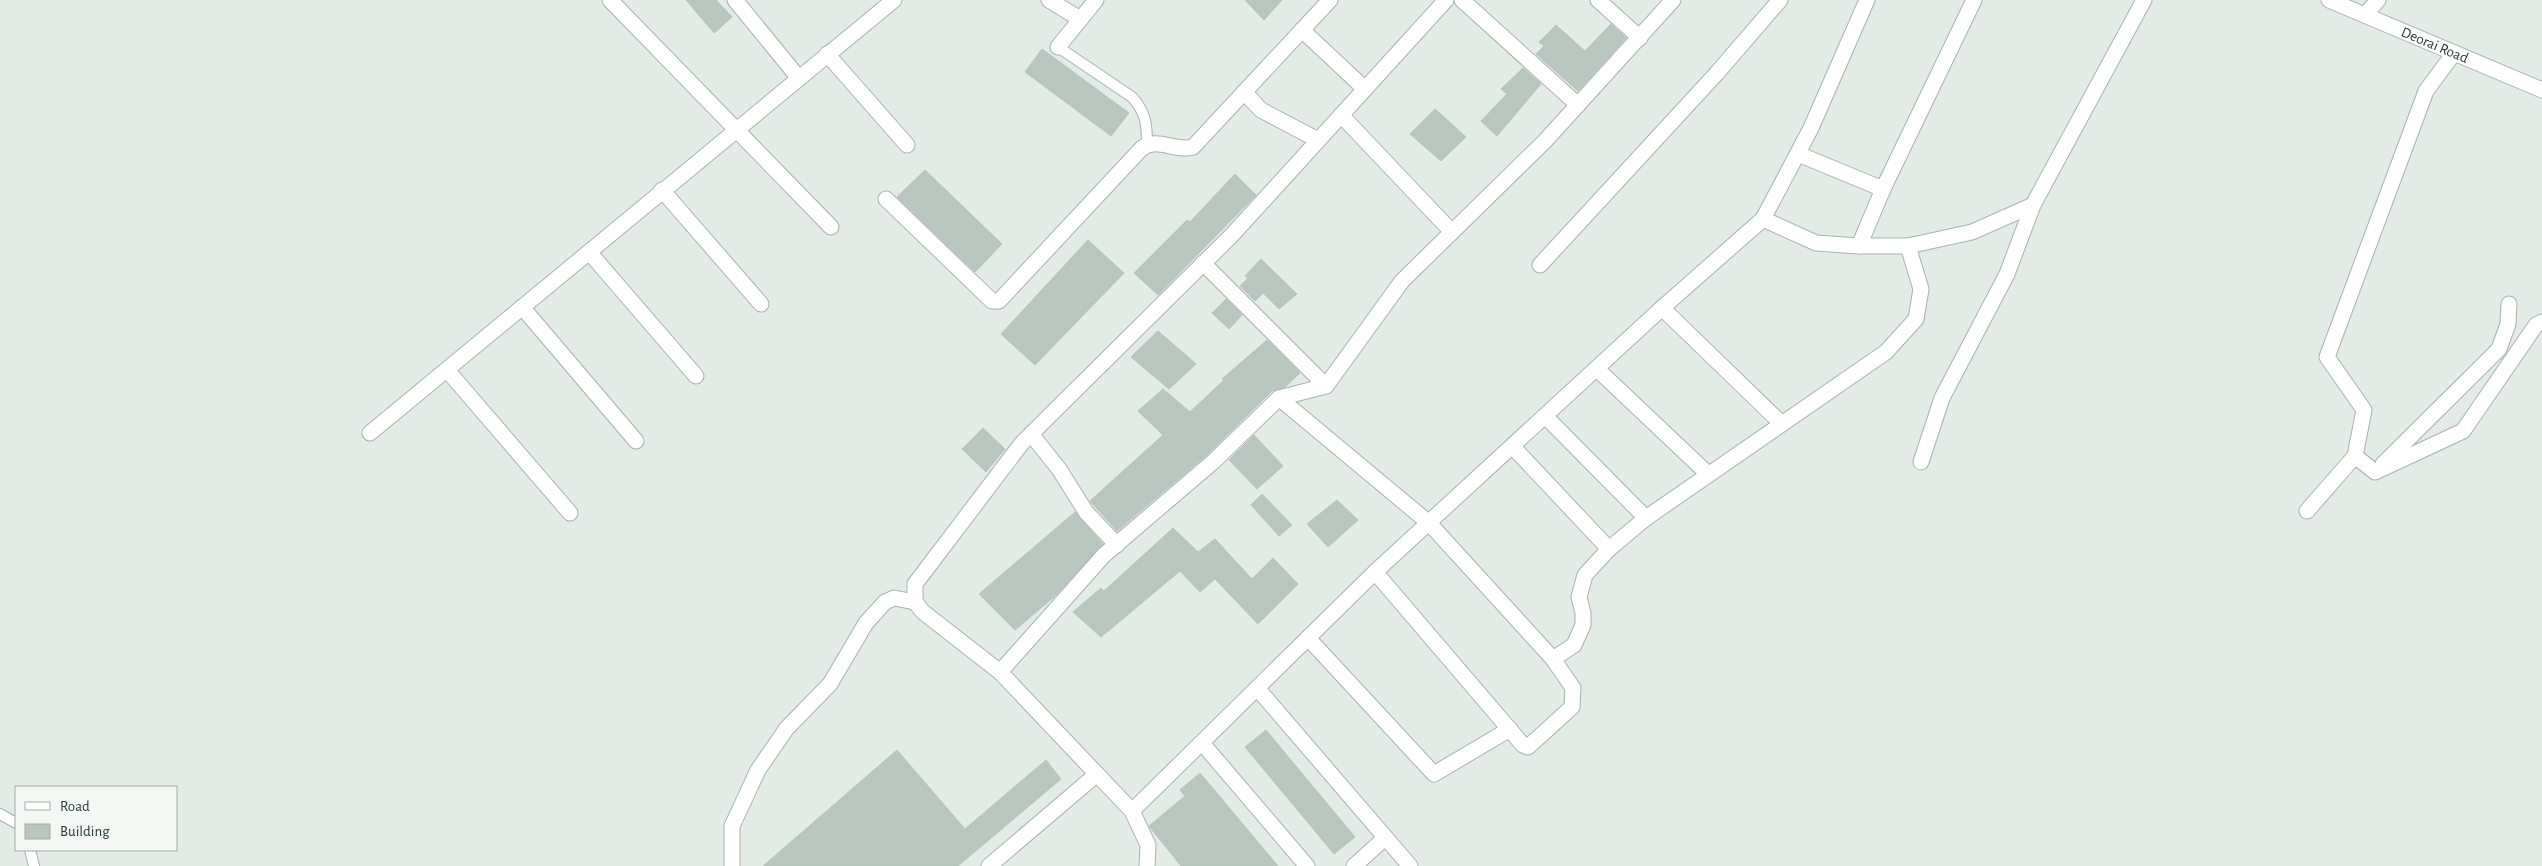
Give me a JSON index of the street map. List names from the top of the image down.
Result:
{
  "streets": {
    "street": ["Deorai Road"]
  },
  "legend": ["Road", "Building"]
}
